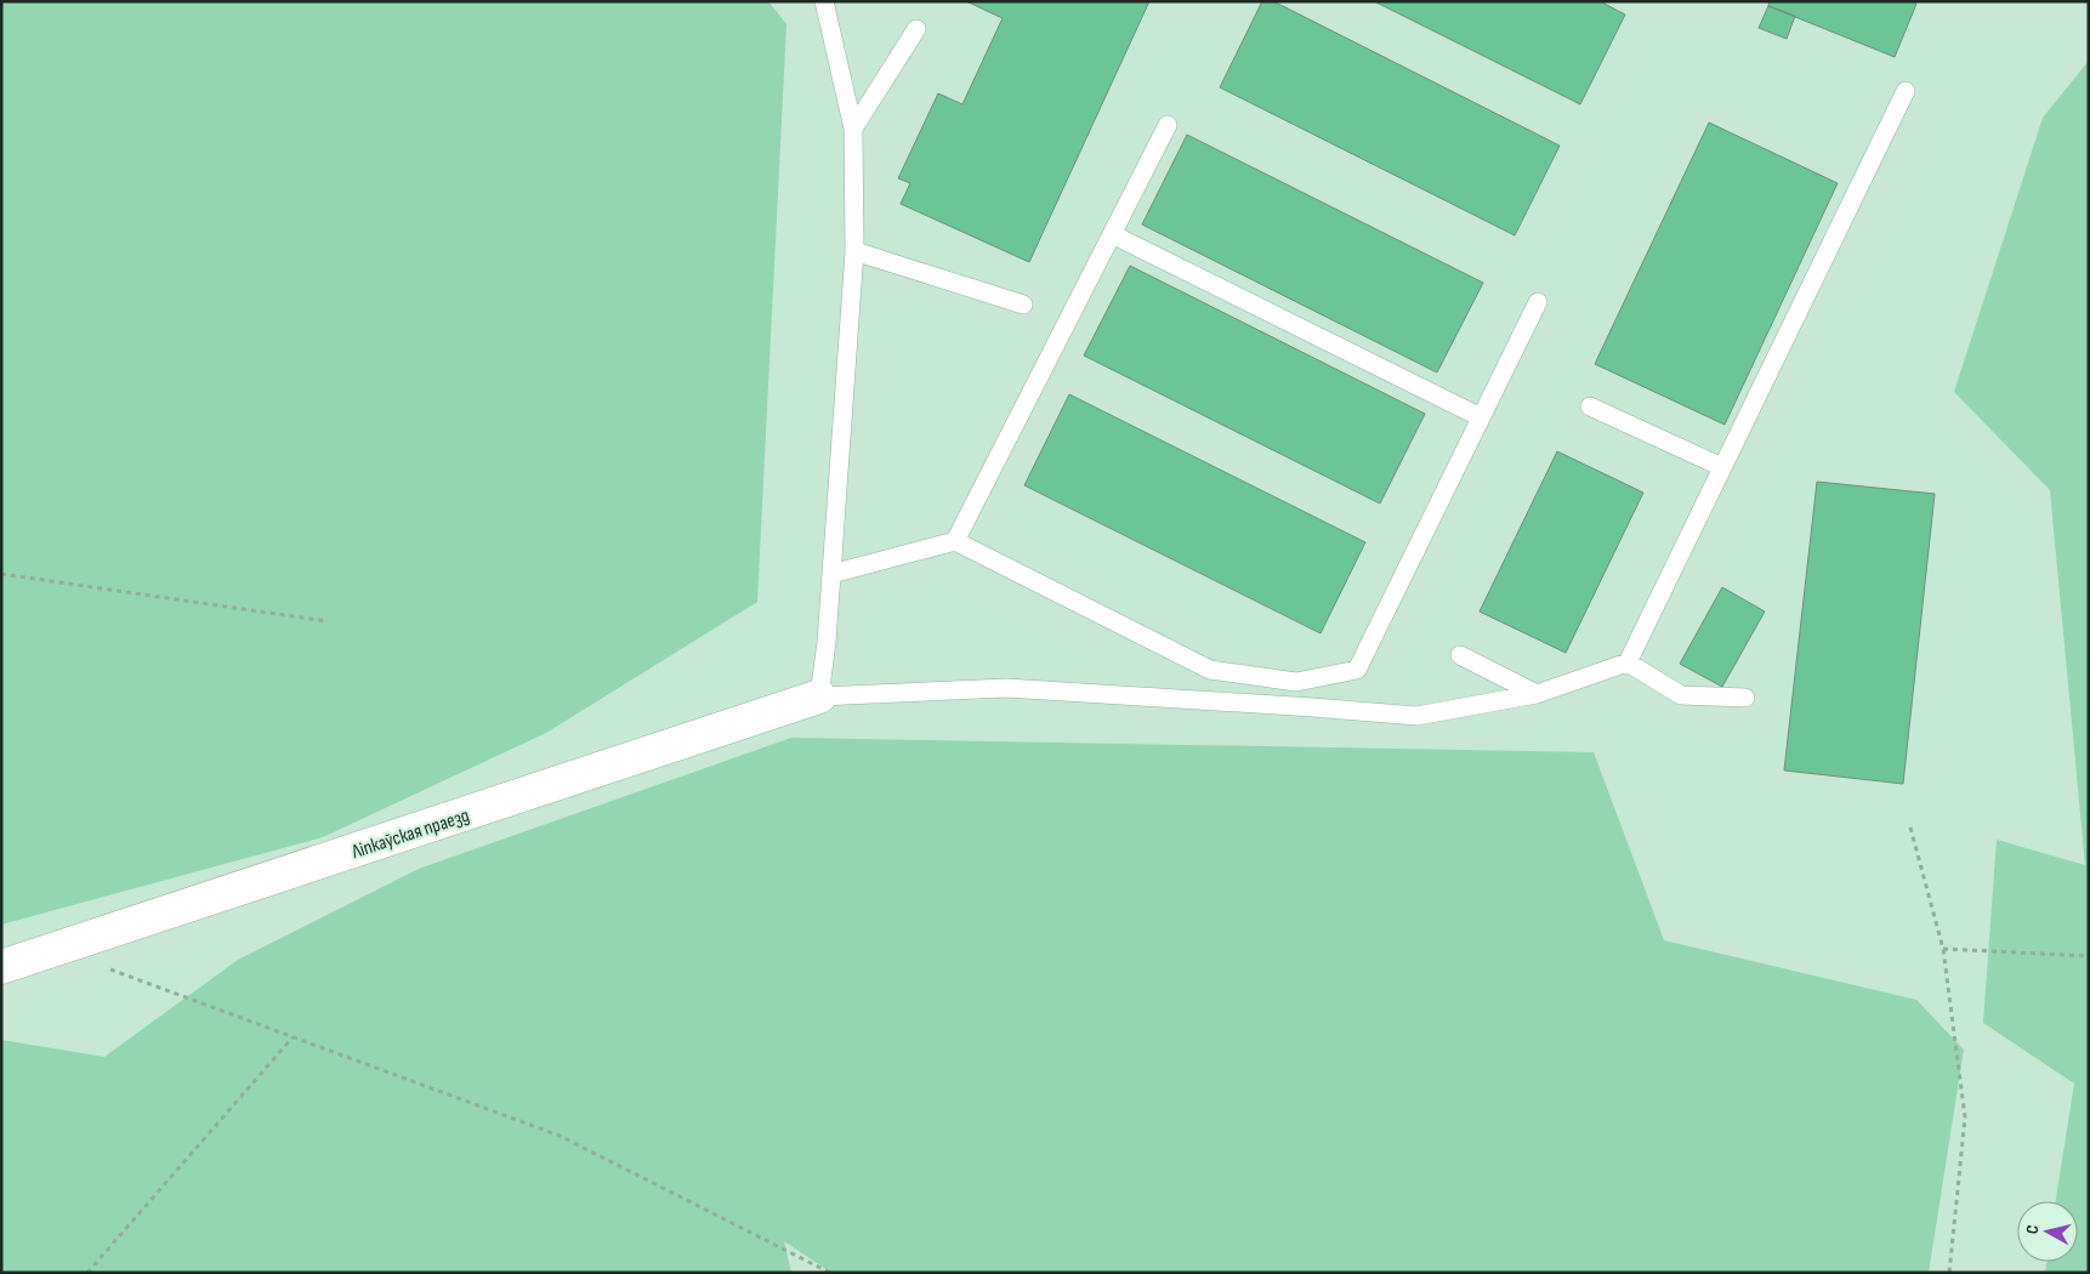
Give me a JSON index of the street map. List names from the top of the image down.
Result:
{
  "streets": {
    "street": ["Ліпкаўская праезд"]
  },
  "north": "left"
}
